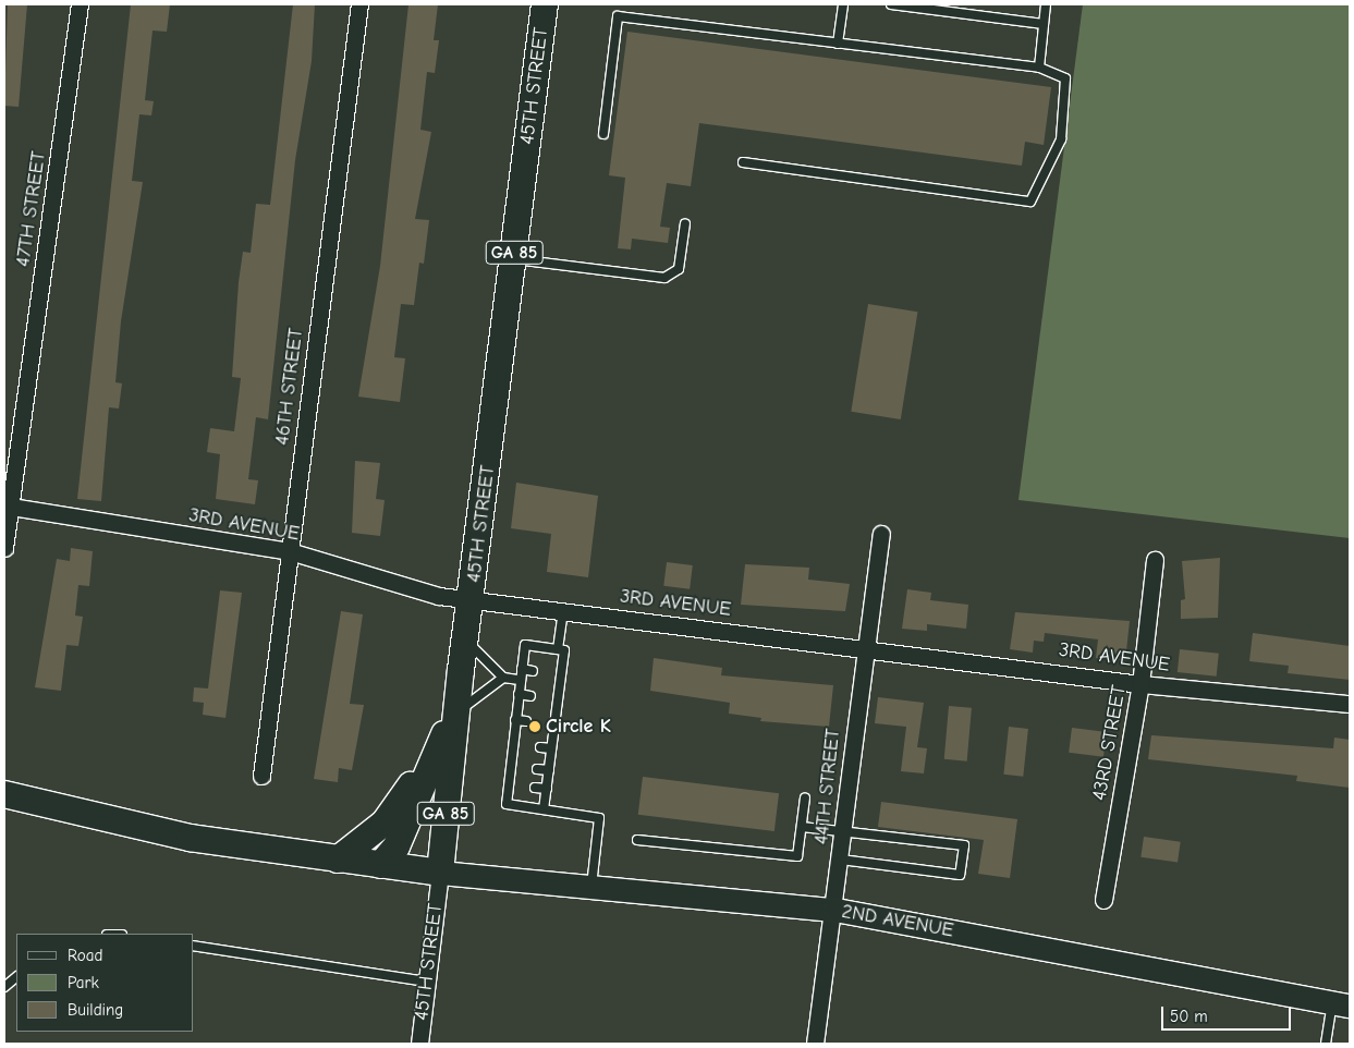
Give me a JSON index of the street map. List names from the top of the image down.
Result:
{
  "streets": {
    "main road": ["45TH STREET", "GA 85", "2ND AVENUE"],
    "street": [
      "47TH STREET",
      "46TH STREET",
      "3RD AVENUE",
      "43RD STREET",
      "44TH STREET"
    ]
  },
  "crossings": [
    ["45TH STREET", "3RD AVENUE"],
    ["45TH STREET", "2ND AVENUE"],
    ["47TH STREET", "3RD AVENUE"],
    ["46TH STREET", "3RD AVENUE"],
    ["3RD AVENUE", "43RD STREET"],
    ["3RD AVENUE", "44TH STREET"],
    ["44TH STREET", "2ND AVENUE"]
  ],
  "places": ["Circle K"],
  "legend": ["Road", "Park", "Building"],
  "scale_bar": "50 m"
}
